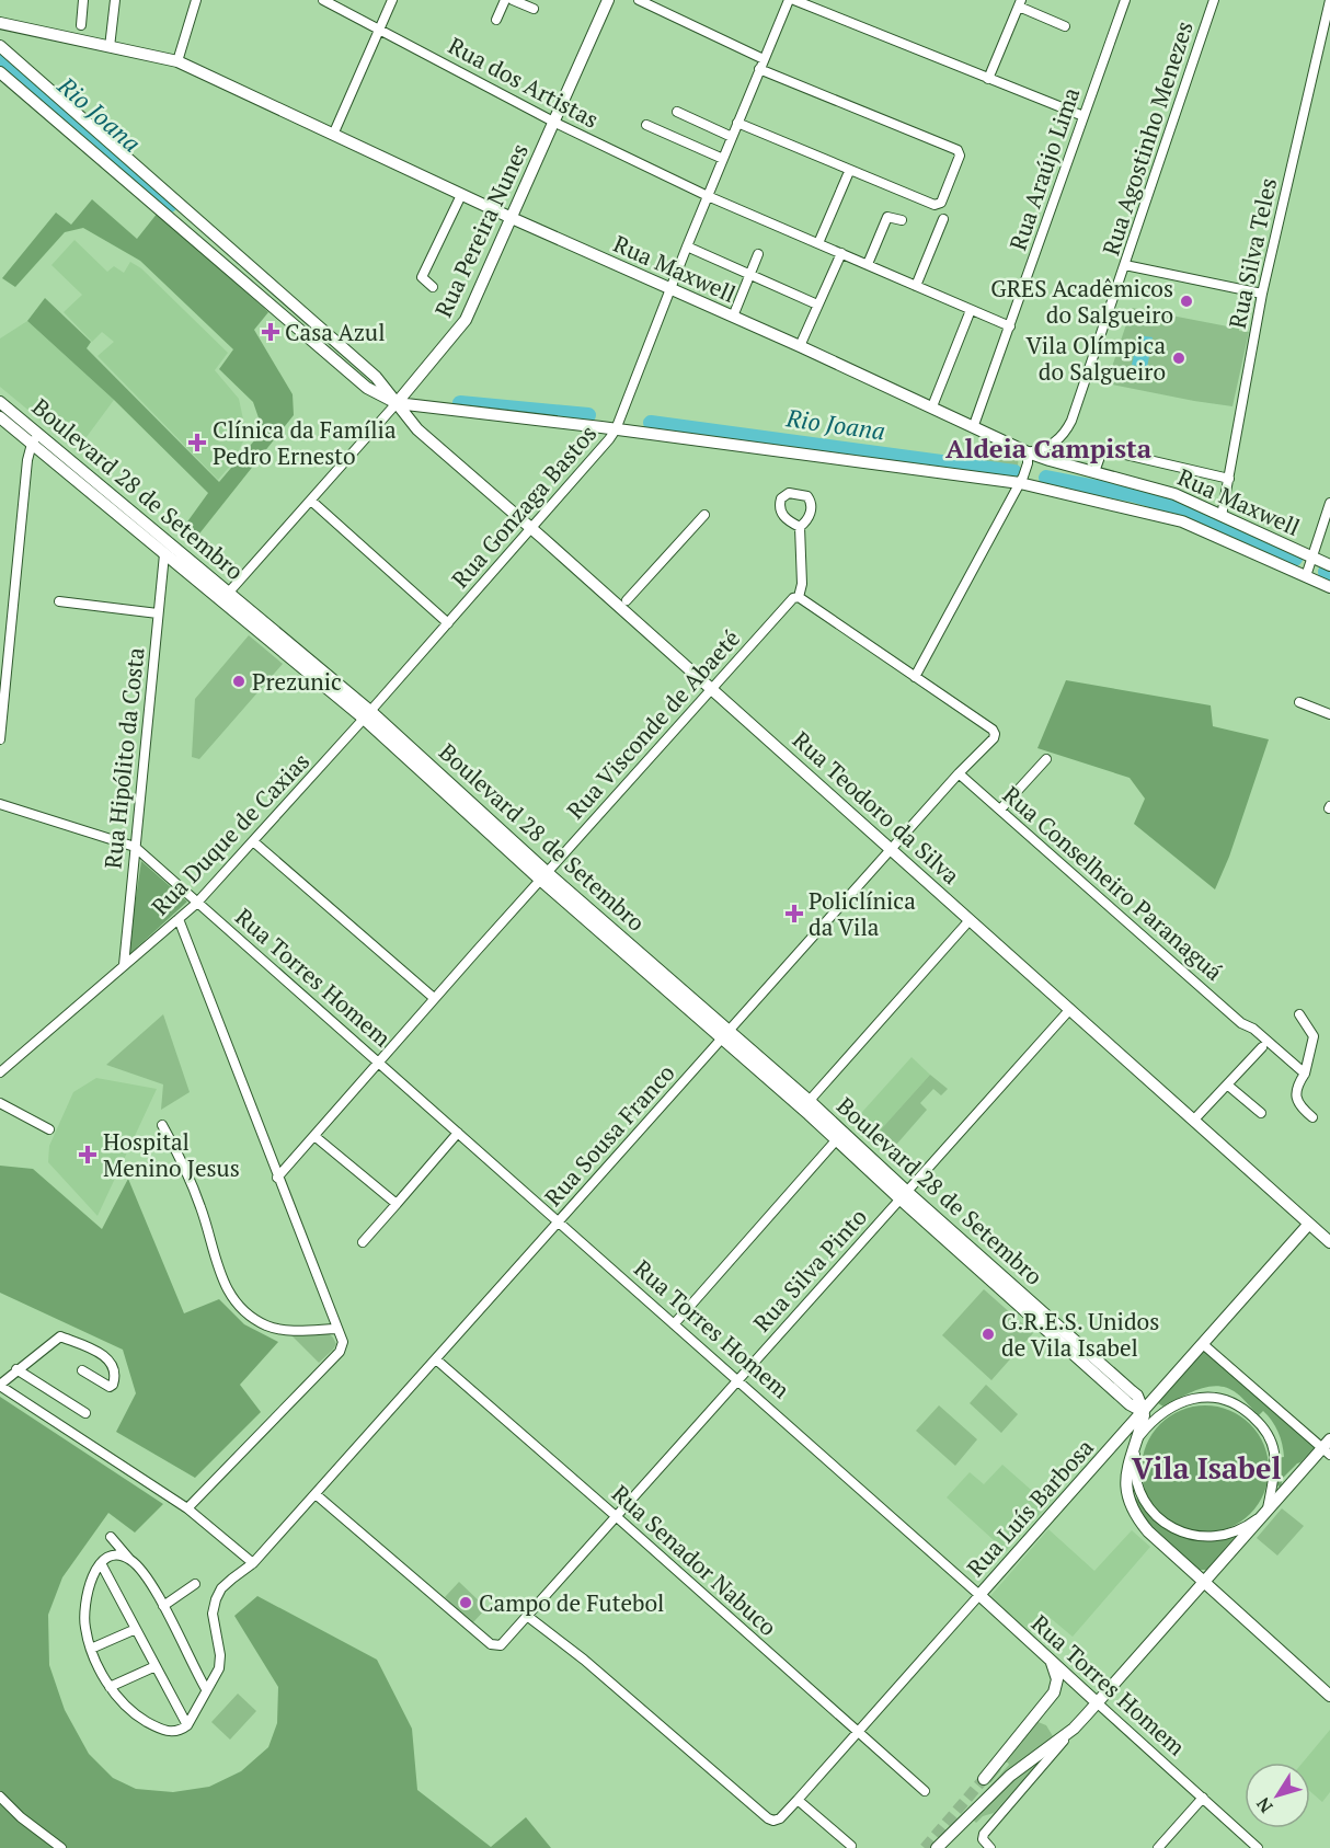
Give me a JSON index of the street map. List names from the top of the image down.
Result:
{
  "streets": {
    "main road": [
      "Rua Pereira Nunes",
      "Rua Maxwell",
      "Boulevard 28 de Setembro",
      "Rua Teodoro da Silva",
      "Rua Torres Homem",
      "Rua Luís Barbosa"
    ],
    "street": [
      "Rua dos Artistas",
      "Rua Agostinho Menezes",
      "Rua Araújo Lima",
      "Rua Silva Teles",
      "Rua Gonzaga Bastos",
      "Rua Visconde de Abaeté",
      "Rua Hipólito da Costa",
      "Rua Duque de Caxias",
      "Rua Conselheiro Paranaguá",
      "Rua Sousa Franco",
      "Rua Silva Pinto",
      "Rua Senador Nabuco"
    ]
  },
  "crossings": [
    ["Rua dos Artistas", "Rua Araújo Lima"],
    ["Rua dos Artistas", "Rua Pereira Nunes"],
    ["Rua dos Artistas", "Rua Gonzaga Bastos"],
    ["Rua Agostinho Menezes", "Rua Maxwell"],
    ["Rua Araújo Lima", "Rua Maxwell"],
    ["Rua Pereira Nunes", "Rua Maxwell"],
    ["Rua Pereira Nunes", "Boulevard 28 de Setembro"],
    ["Rua Pereira Nunes", "Rua Teodoro da Silva"],
    ["Rua Silva Teles", "Rua Maxwell"],
    ["Rua Maxwell", "Rua Gonzaga Bastos"],
    ["Rua Maxwell", "Rua Teodoro da Silva"],
    ["Boulevard 28 de Setembro", "Rua Gonzaga Bastos"],
    ["Boulevard 28 de Setembro", "Rua Visconde de Abaeté"],
    ["Boulevard 28 de Setembro", "Rua Hipólito da Costa"],
    ["Boulevard 28 de Setembro", "Rua Duque de Caxias"],
    ["Boulevard 28 de Setembro", "Rua Sousa Franco"],
    ["Boulevard 28 de Setembro", "Rua Silva Pinto"],
    ["Boulevard 28 de Setembro", "Rua Luís Barbosa"],
    ["Rua Gonzaga Bastos", "Rua Teodoro da Silva"],
    ["Rua Gonzaga Bastos", "Rua Duque de Caxias"],
    ["Rua Visconde de Abaeté", "Rua Teodoro da Silva"],
    ["Rua Visconde de Abaeté", "Rua Torres Homem"],
    ["Rua Hipólito da Costa", "Rua Duque de Caxias"],
    ["Rua Hipólito da Costa", "Rua Torres Homem"],
    ["Rua Teodoro da Silva", "Rua Sousa Franco"],
    ["Rua Teodoro da Silva", "Rua Silva Pinto"],
    ["Rua Teodoro da Silva", "Rua Luís Barbosa"],
    ["Rua Duque de Caxias", "Rua Torres Homem"],
    ["Rua Conselheiro Paranaguá", "Rua Sousa Franco"],
    ["Rua Torres Homem", "Rua Sousa Franco"],
    ["Rua Torres Homem", "Rua Silva Pinto"],
    ["Rua Torres Homem", "Rua Luís Barbosa"],
    ["Rua Sousa Franco", "Rua Silva Pinto"],
    ["Rua Sousa Franco", "Rua Senador Nabuco"],
    ["Rua Silva Pinto", "Rua Luís Barbosa"],
    ["Rua Silva Pinto", "Rua Senador Nabuco"],
    ["Rua Luís Barbosa", "Rua Senador Nabuco"]
  ],
  "districts": ["Aldeia Campista", "Vila Isabel"],
  "water": ["Rio Joana"],
  "places": {
    "other": [
      "GRES Acadêmicos do Salgueiro",
      "Vila Olímpica do Salgueiro",
      "Prezunic",
      "G.R.E.S. Unidos de Vila Isabel",
      "Campo de Futebol"
    ],
    "health": [
      "Casa Azul",
      "Clínica da Família Pedro Ernesto",
      "Policlínica da Vila",
      "Hospital Menino Jesus"
    ]
  },
  "north": "bottom left"
}
